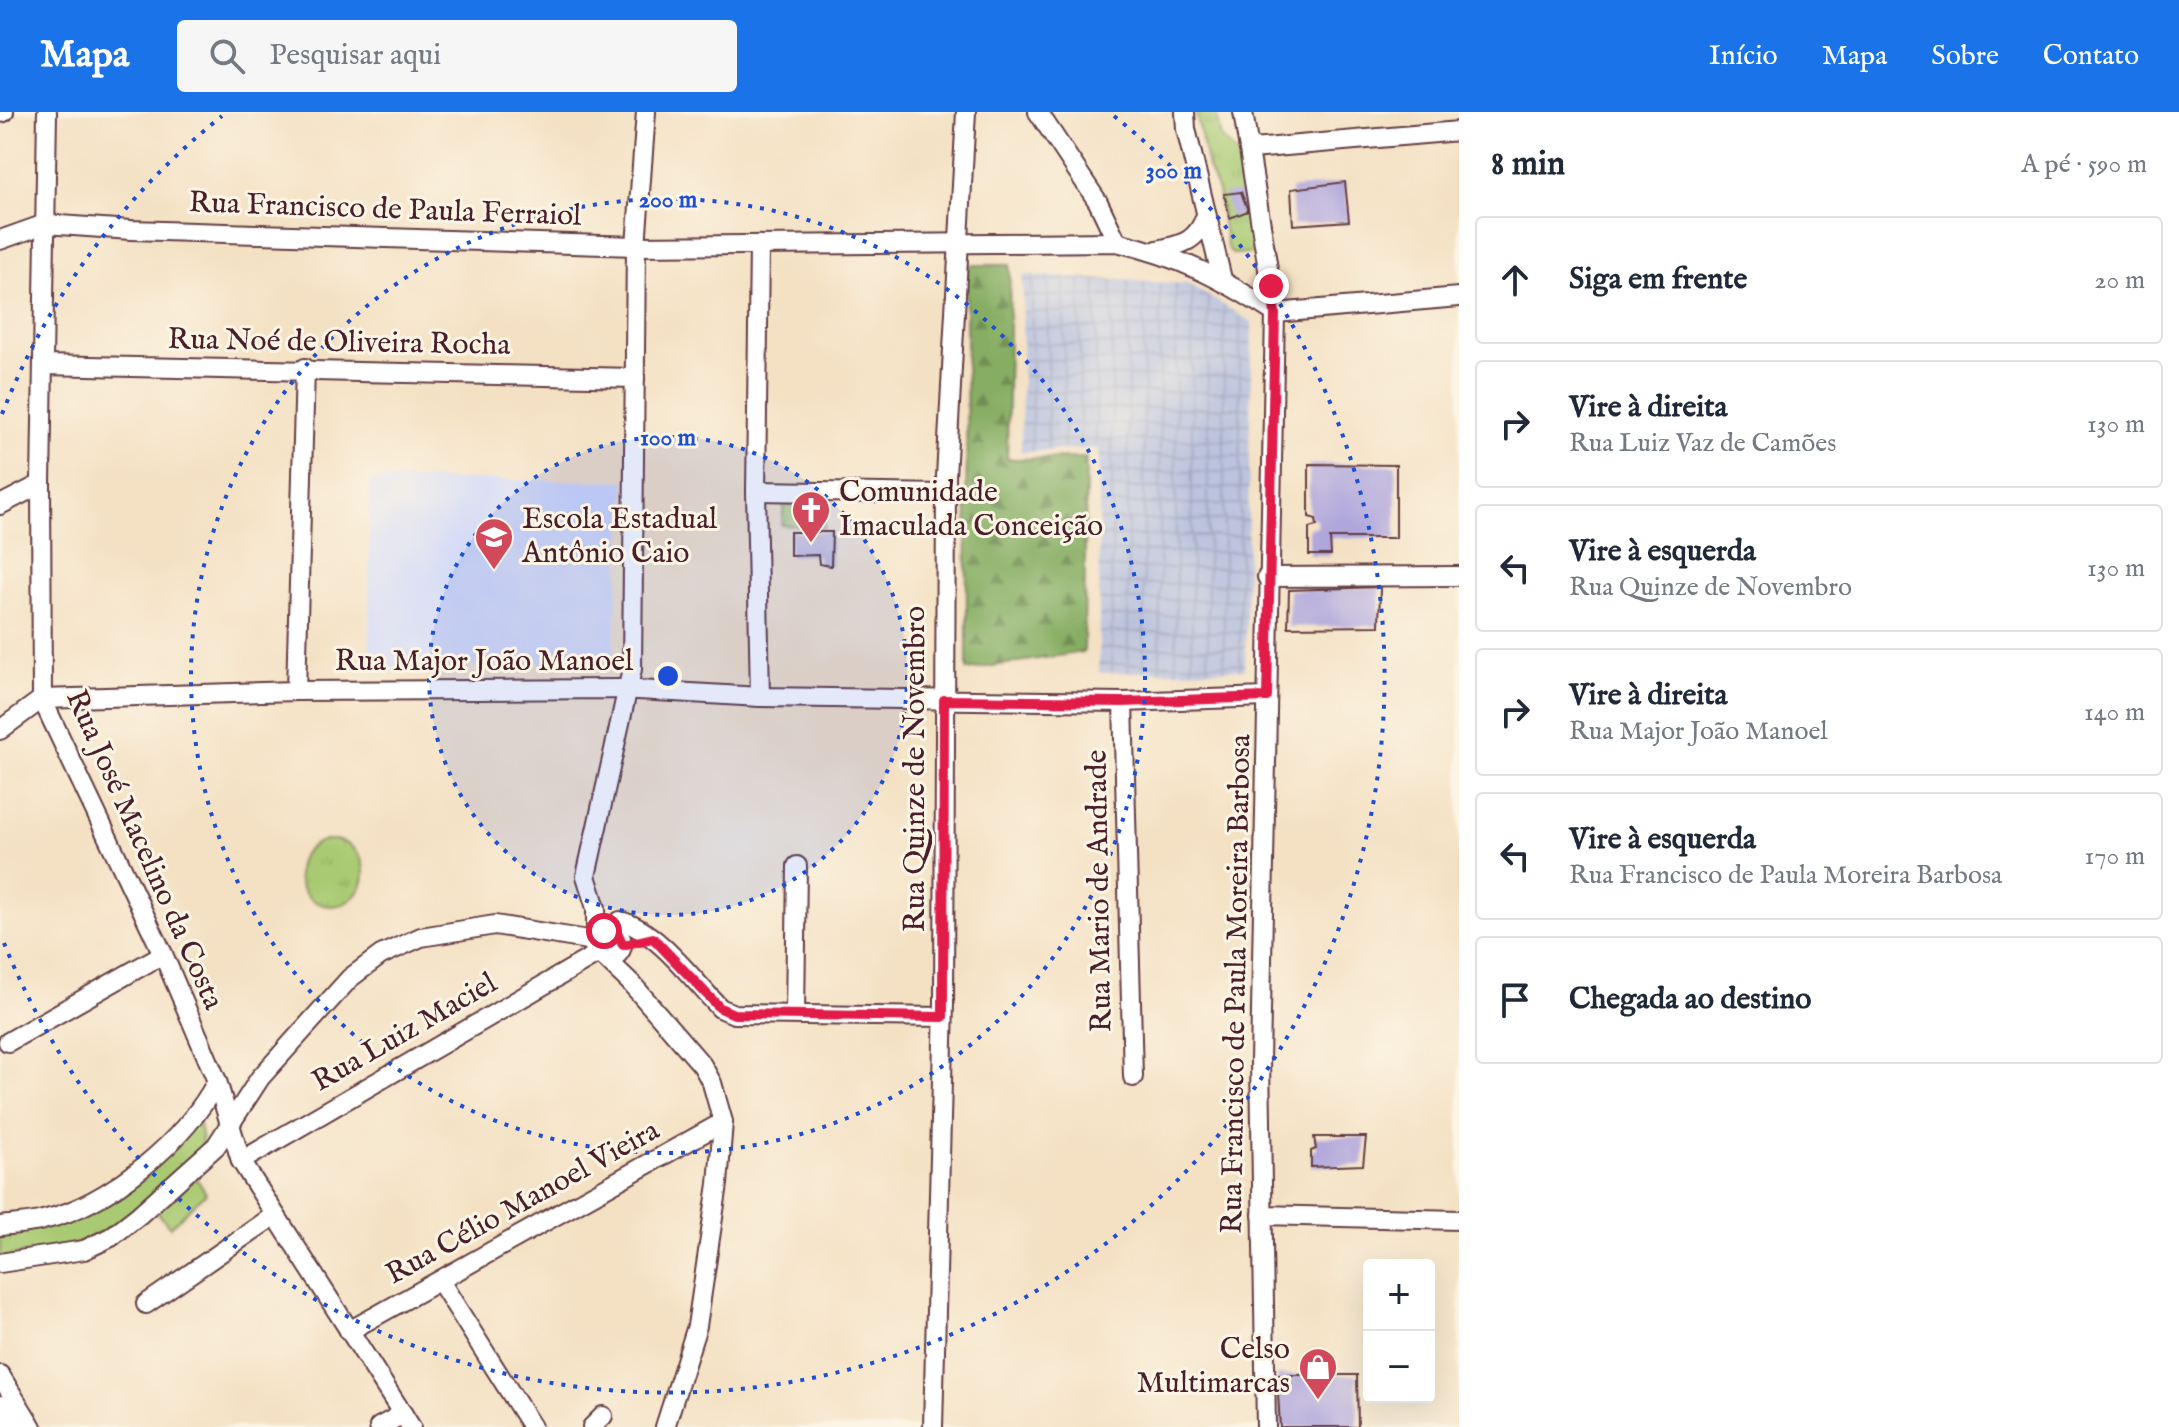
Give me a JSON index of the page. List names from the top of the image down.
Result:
{
  "streets": {
    "street": [
      "Rua Francisco de Paula Ferraiol",
      "Rua Noé de Oliveira Rocha",
      "Rua Major João Manoel",
      "Rua Quinze de Novembro",
      "Rua José Macelino da Costa",
      "Rua Mario de Andrade",
      "Rua Francisco de Paula Moreira Barbosa",
      "Rua Luiz Maciel",
      "Rua Célio Manoel Vieira"
    ]
  },
  "crossings": [
    ["Rua Francisco de Paula Ferraiol", "Rua Quinze de Novembro"],
    ["Rua Francisco de Paula Ferraiol", "Rua José Macelino da Costa"],
    ["Rua Francisco de Paula Ferraiol", "Rua Francisco de Paula Moreira Barbosa"],
    ["Rua Noé de Oliveira Rocha", "Rua José Macelino da Costa"],
    ["Rua Major João Manoel", "Rua Quinze de Novembro"],
    ["Rua Major João Manoel", "Rua José Macelino da Costa"],
    ["Rua Major João Manoel", "Rua Mario de Andrade"],
    ["Rua Major João Manoel", "Rua Francisco de Paula Moreira Barbosa"],
    ["Rua José Macelino da Costa", "Rua Luiz Maciel"],
    ["Rua José Macelino da Costa", "Rua Célio Manoel Vieira"]
  ],
  "places": {
    "church": ["Comunidade Imaculada Conceição"],
    "school or university": ["Escola Estadual Antônio Caio"],
    "shop": ["Celso Multimarcas"]
  },
  "page": {
    "header": "Mapa",
    "search": "Pesquisar aqui",
    "nav": [
      "Início",
      "Mapa",
      "Sobre",
      "Contato"
    ],
    "heading": ["8 min", "A pé · 590 m"],
    "list": [
      ["Siga em frente", "20 m"],
      ["Vire à direita", "Rua Luiz Vaz de Camões", "130 m"],
      ["Vire à esquerda", "Rua Quinze de Novembro", "130 m"],
      ["Vire à direita", "Rua Major João Manoel", "140 m"],
      ["Vire à esquerda", "Rua Francisco de Paula Moreira Barbosa", "170 m"],
      "Chegada ao destino"
    ],
    "map_buttons": ["+", "−"]
  },
  "rings": ["300 m", "200 m", "100 m"]
}
